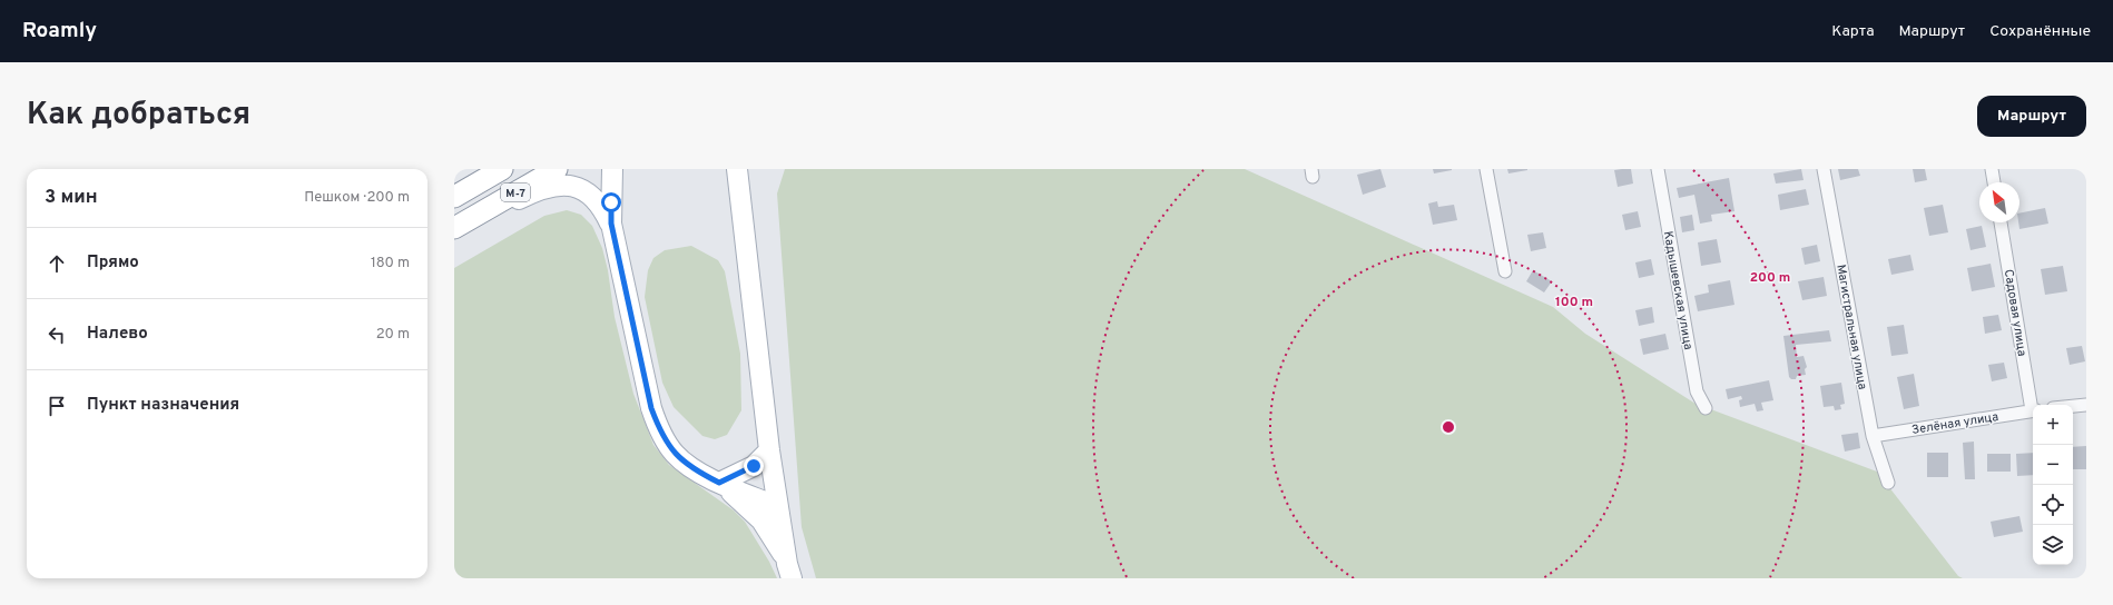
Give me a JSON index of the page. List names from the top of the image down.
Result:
{
  "streets": {
    "highway": ["М-7"],
    "street": [
      "Кадышевская улица",
      "Садовая улица",
      "Магистральная улица",
      "Зелёная улица"
    ]
  },
  "crossings": [
    ["Магистральная улица", "Зелёная улица"]
  ],
  "north": "top left",
  "page": {
    "header": "Roamly",
    "nav": ["Карта", "Маршрут", "Сохранённые"],
    "title": "Как добраться",
    "buttons": "Маршрут",
    "heading": ["3 мин", "Пешком · 200 m"],
    "list": [
      ["Прямо", "180 m"],
      ["Налево", "20 m"],
      "Пункт назначения"
    ],
    "map_buttons": ["+", "−"]
  },
  "rings": ["200 m", "100 m"]
}
